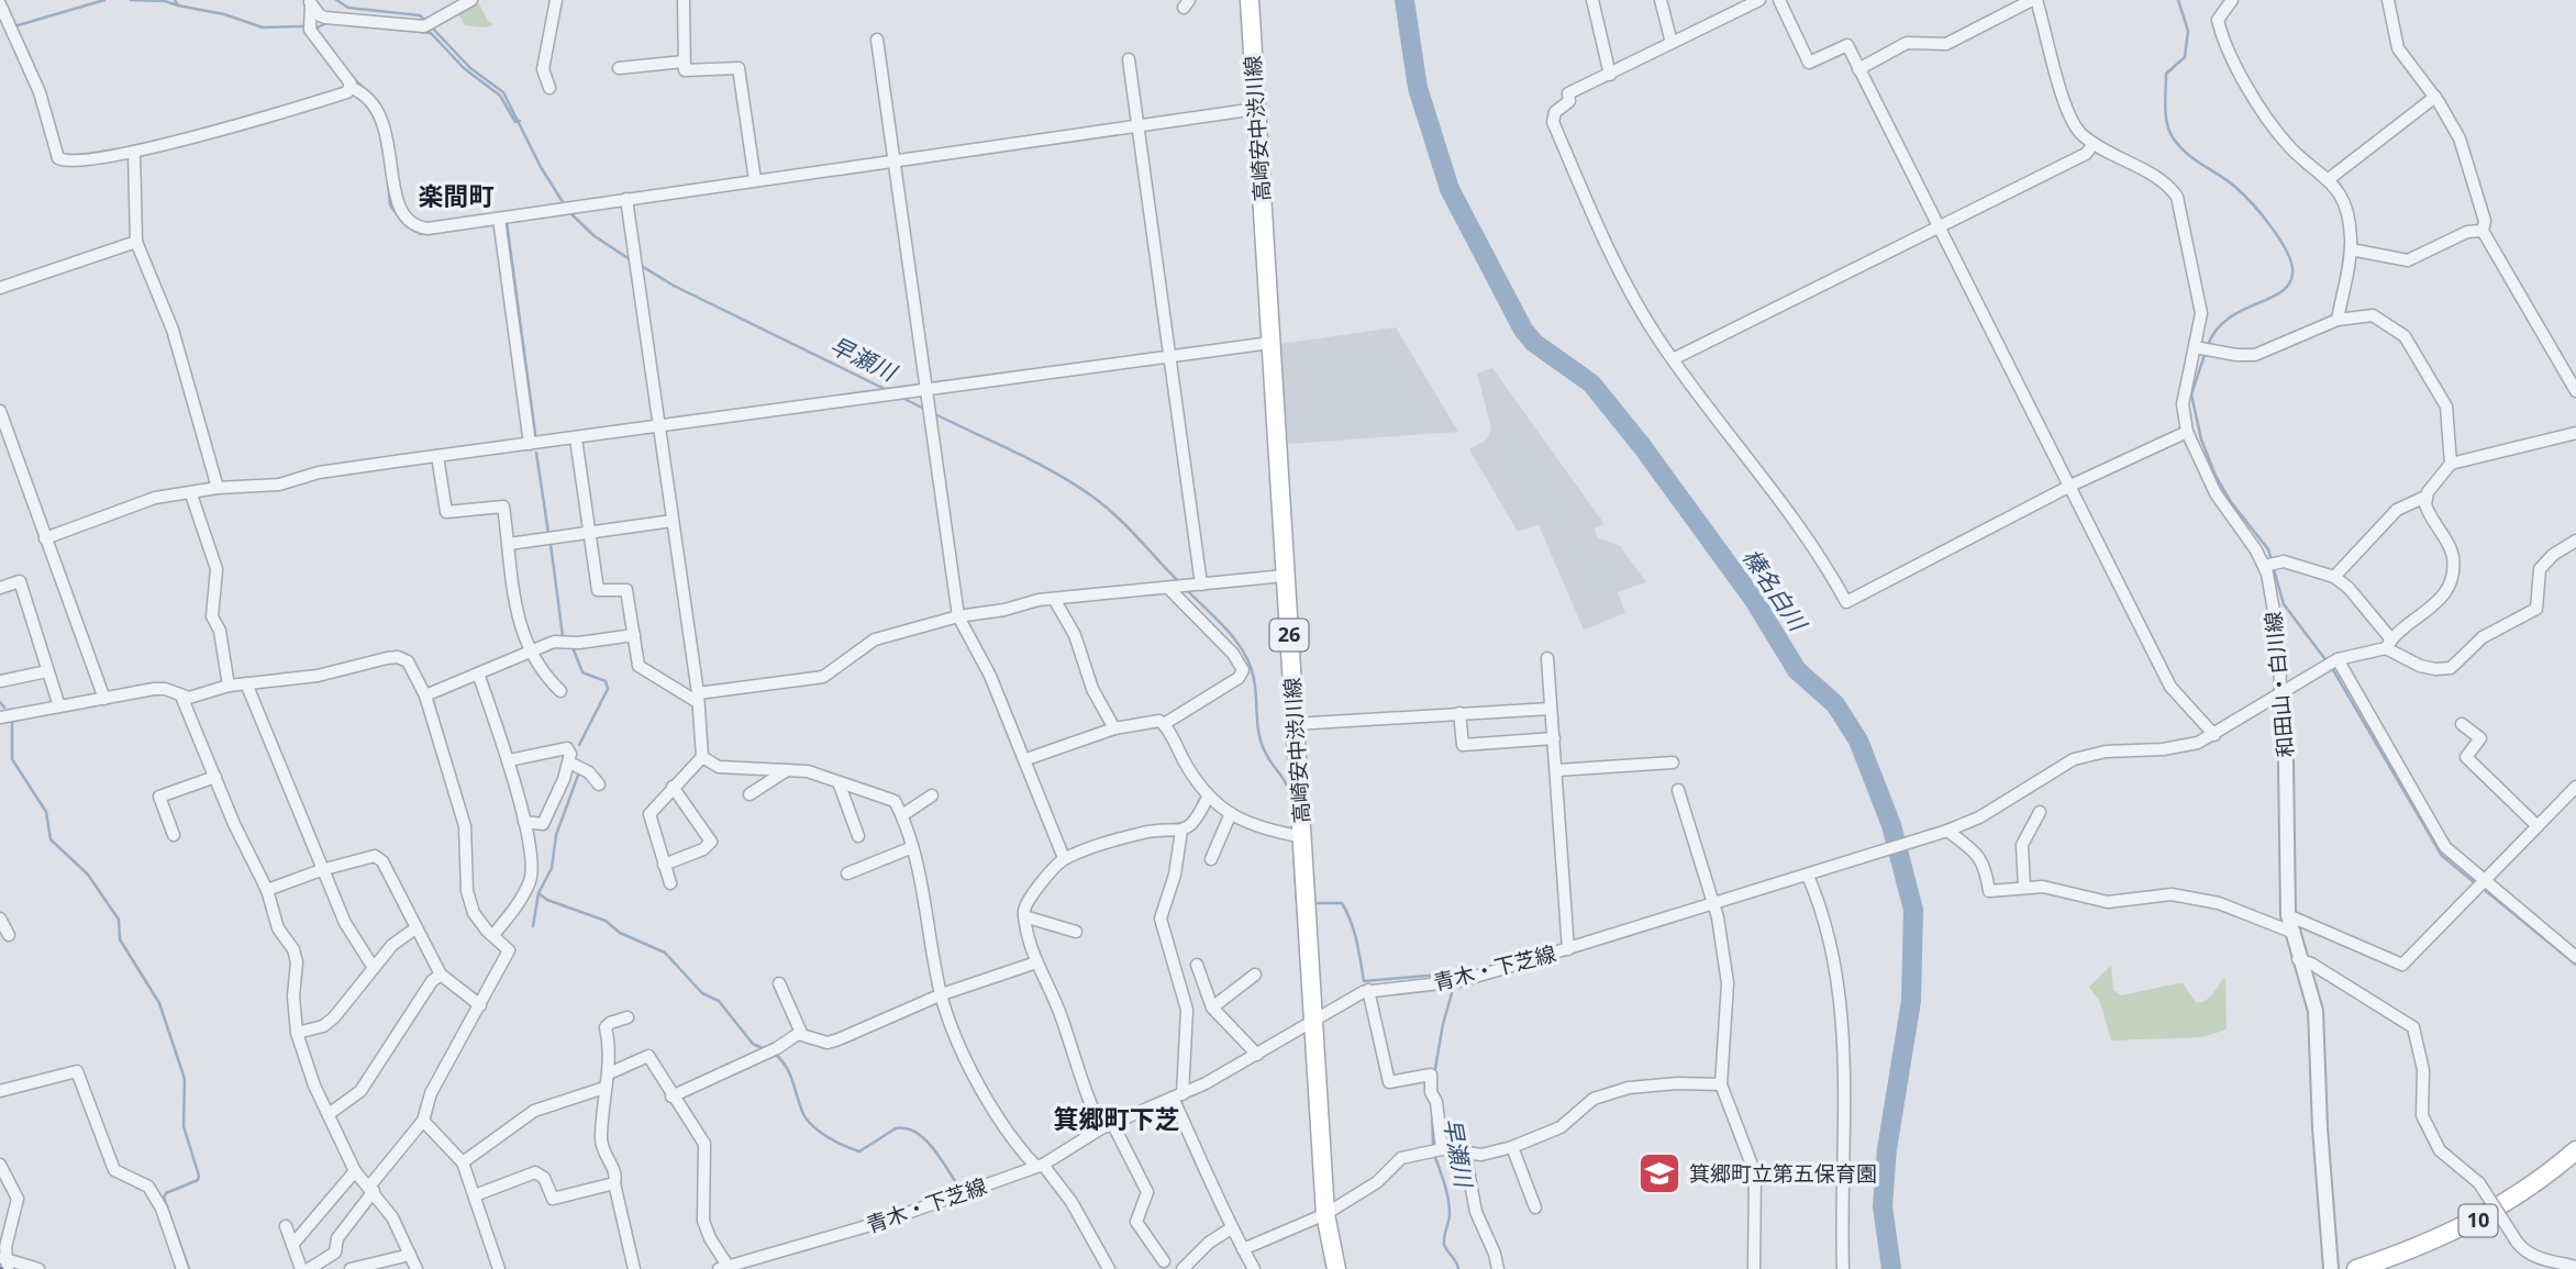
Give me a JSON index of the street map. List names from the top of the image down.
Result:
{
  "streets": {
    "main road": ["高崎安中渋川線", "26", "10"],
    "street": ["和田山・白川線", "青木・下芝線"]
  },
  "crossings": [
    ["高崎安中渋川線", "青木・下芝線"],
    ["和田山・白川線", "青木・下芝線"]
  ],
  "districts": ["楽間町", "箕郷町下芝"],
  "water": ["早瀬川", "榛名白川"],
  "places": {
    "school or university": ["箕郷町立第五保育園"]
  }
}
